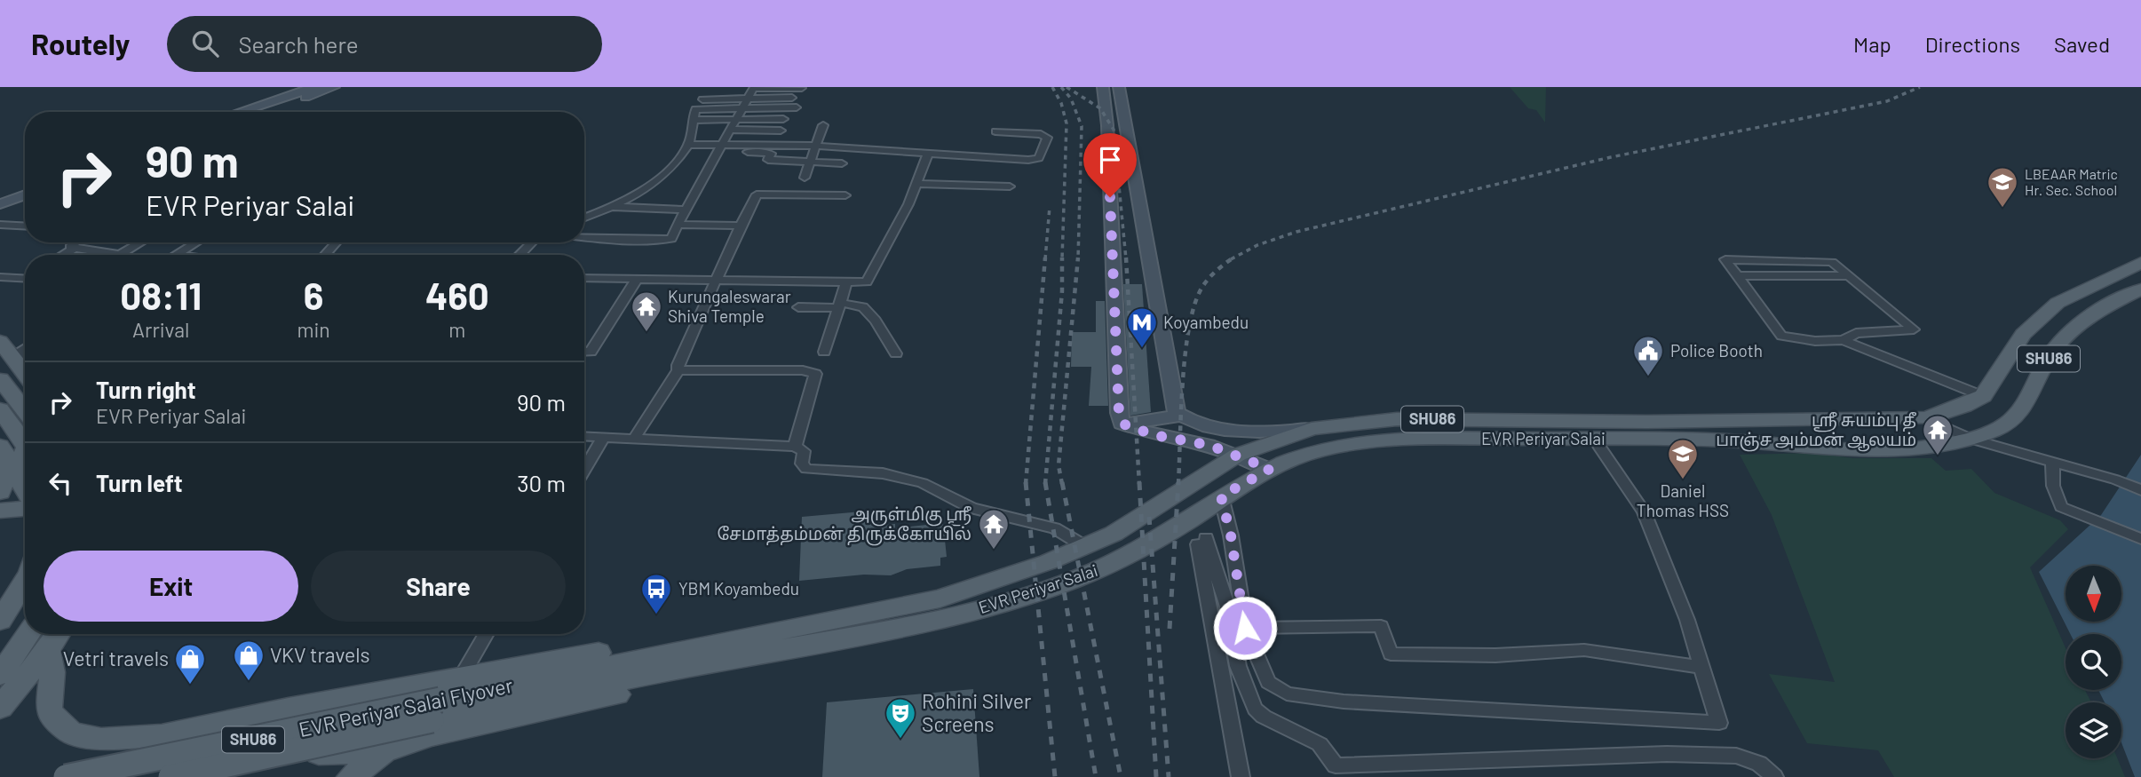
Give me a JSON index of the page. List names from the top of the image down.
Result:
{
  "streets": {
    "main road": ["SHU86", "EVR Periyar Salai", "EVR Periyar Salai Flyover"]
  },
  "crossings": [
    ["SHU86", "EVR Periyar Salai"],
    ["EVR Periyar Salai", "EVR Periyar Salai Flyover"]
  ],
  "places": {
    "school or university": ["LBEAAR Matric Hr. Sec. School", "Daniel Thomas HSS"],
    "temple": ["Kurungaleswarar Shiva Temple", "ஶ்ரீ சுயம்பு தீ பாஞ்ச அம்மன் ஆலயம்", "அருள்மிகு ஸ்ரீ சேமாத்தம்மன் திருக்கோயில்"],
    "metro station": ["Koyambedu"],
    "public building": ["Police Booth"],
    "bus stop": ["YBM Koyambedu"],
    "shop": ["VKV travels", "Vetri travels"],
    "theatre": ["Rohini Silver Screens"]
  },
  "north": "bottom",
  "page": {
    "header": "Routely",
    "search": "Search here",
    "nav": ["Map", "Directions", "Saved"],
    "turn": ["90 m", "EVR Periyar Salai"],
    "eta": [
      "08:11",
      "Arrival",
      "6",
      "min",
      "460",
      "m"
    ],
    "list": [
      {
        "name": "Turn right",
        "note": "EVR Periyar Salai",
        "value": "90 m"
      },
      {
        "name": "Turn left",
        "value": "30 m"
      }
    ],
    "buttons": ["Exit", "Share"]
  }
}
